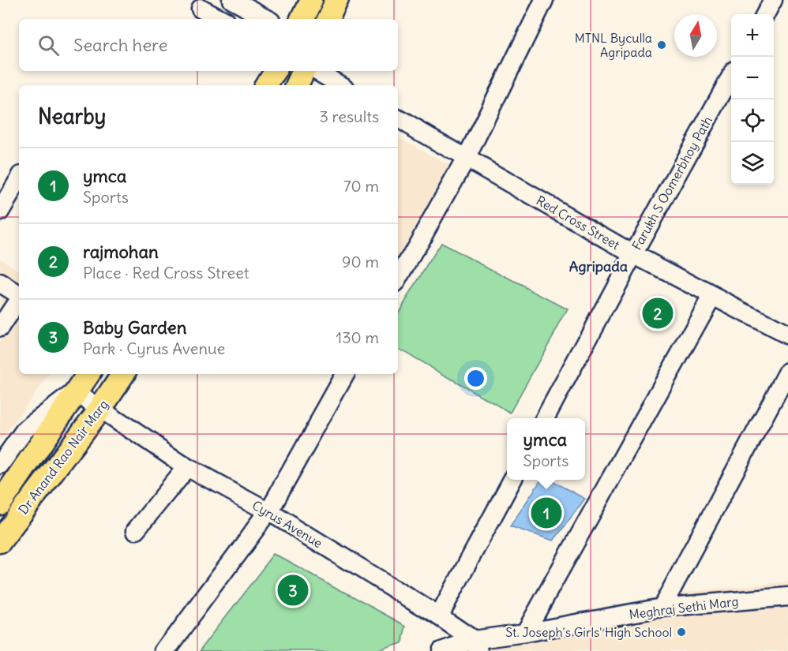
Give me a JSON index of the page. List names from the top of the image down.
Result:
{
  "streets": {
    "main road": ["Dr Anand Rao Nair Marg"],
    "street": [
      "Farukh S Oomerbhoy Path",
      "Red Cross Street",
      "Cyrus Avenue",
      "Meghraj Sethi Marg"
    ]
  },
  "crossings": [
    ["Farukh S Oomerbhoy Path", "Red Cross Street"],
    ["Dr Anand Rao Nair Marg", "Cyrus Avenue"],
    ["Cyrus Avenue", "Meghraj Sethi Marg"]
  ],
  "districts": ["Agripada"],
  "places": ["MTNL Byculla Agripada", "St. Joseph's Girls' High School"],
  "north": "top",
  "page": {
    "map_buttons": ["+", "−"],
    "search": "Search here",
    "heading": ["Nearby", "3 results"],
    "list": [
      {
        "mark": "1",
        "name": "ymca",
        "note": "Sports",
        "value": "70 m"
      },
      {
        "mark": "2",
        "name": "rajmohan",
        "note": "Place · Red Cross Street",
        "value": "90 m"
      },
      {
        "mark": "3",
        "name": "Baby Garden",
        "note": "Park · Cyrus Avenue",
        "value": "130 m"
      }
    ],
    "pins": ["2", "1", "3"],
    "popup": ["ymca", "Sports"]
  }
}
